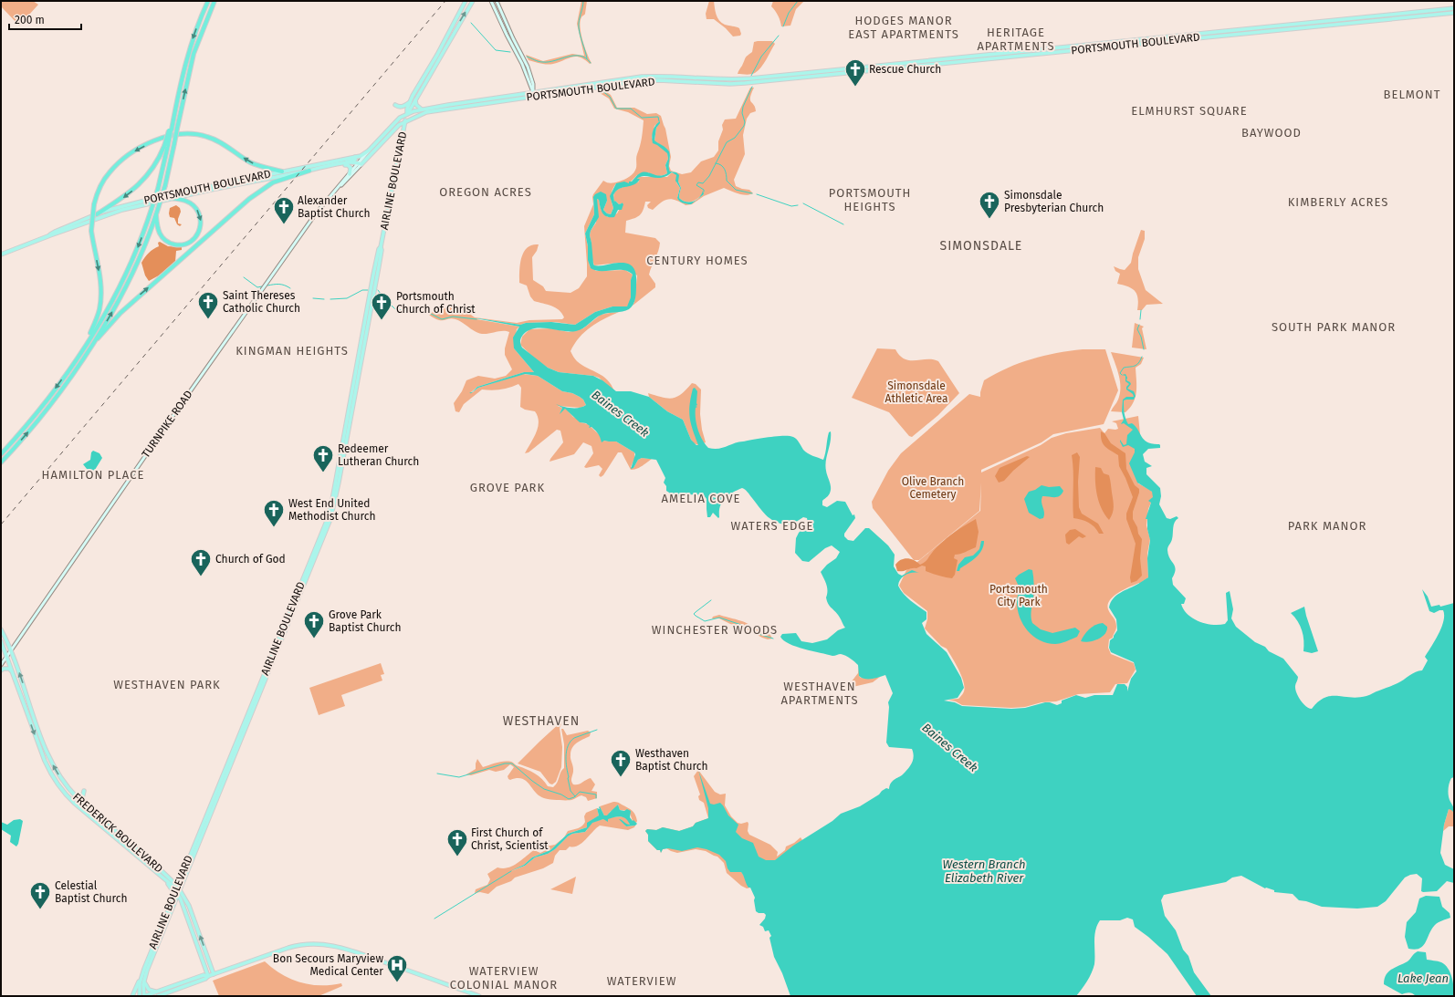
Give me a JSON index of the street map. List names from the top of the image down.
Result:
{
  "streets": {
    "main road": [
      "PORTSMOUTH BOULEVARD",
      "AIRLINE BOULEVARD",
      "TURNPIKE ROAD",
      "FREDERICK BOULEVARD"
    ]
  },
  "crossings": [
    ["PORTSMOUTH BOULEVARD", "AIRLINE BOULEVARD"],
    ["PORTSMOUTH BOULEVARD", "TURNPIKE ROAD"],
    ["AIRLINE BOULEVARD", "FREDERICK BOULEVARD"],
    ["TURNPIKE ROAD", "FREDERICK BOULEVARD"]
  ],
  "districts": [
    "HODGES MANOR EAST APARTMENTS",
    "HERITAGE APARTMENTS",
    "BELMONT",
    "ELMHURST SQUARE",
    "BAYWOOD",
    "OREGON ACRES",
    "PORTSMOUTH HEIGHTS",
    "KIMBERLY ACRES",
    "SIMONSDALE",
    "CENTURY HOMES",
    "SOUTH PARK MANOR",
    "KINGMAN HEIGHTS",
    "HAMILTON PLACE",
    "GROVE PARK",
    "AMELIA COVE",
    "WATERS EDGE",
    "PARK MANOR",
    "WINCHESTER WOODS",
    "WESTHAVEN PARK",
    "WESTHAVEN APARTMENTS",
    "WESTHAVEN",
    "WATERVIEW COLONIAL MANOR",
    "WATERVIEW"
  ],
  "water": ["Baines Creek", "Western Branch Elizabeth River", "Lake Jean"],
  "parks": ["Simonsdale Athletic Area", "Olive Branch Cemetery", "Portsmouth City Park"],
  "places": {
    "church": [
      "Rescue Church",
      "Simonsdale Presbyterian Church",
      "Alexander Baptist Church",
      "Saint Thereses Catholic Church",
      "Portsmouth Church of Christ",
      "Redeemer Lutheran Church",
      "West End United Methodist Church",
      "Church of God",
      "Grove Park Baptist Church",
      "Westhaven Baptist Church",
      "First Church of Christ, Scientist",
      "Celestial Baptist Church"
    ],
    "hospital": ["Bon Secours Maryview Medical Center"]
  },
  "scale_bar": "200 m"
}
